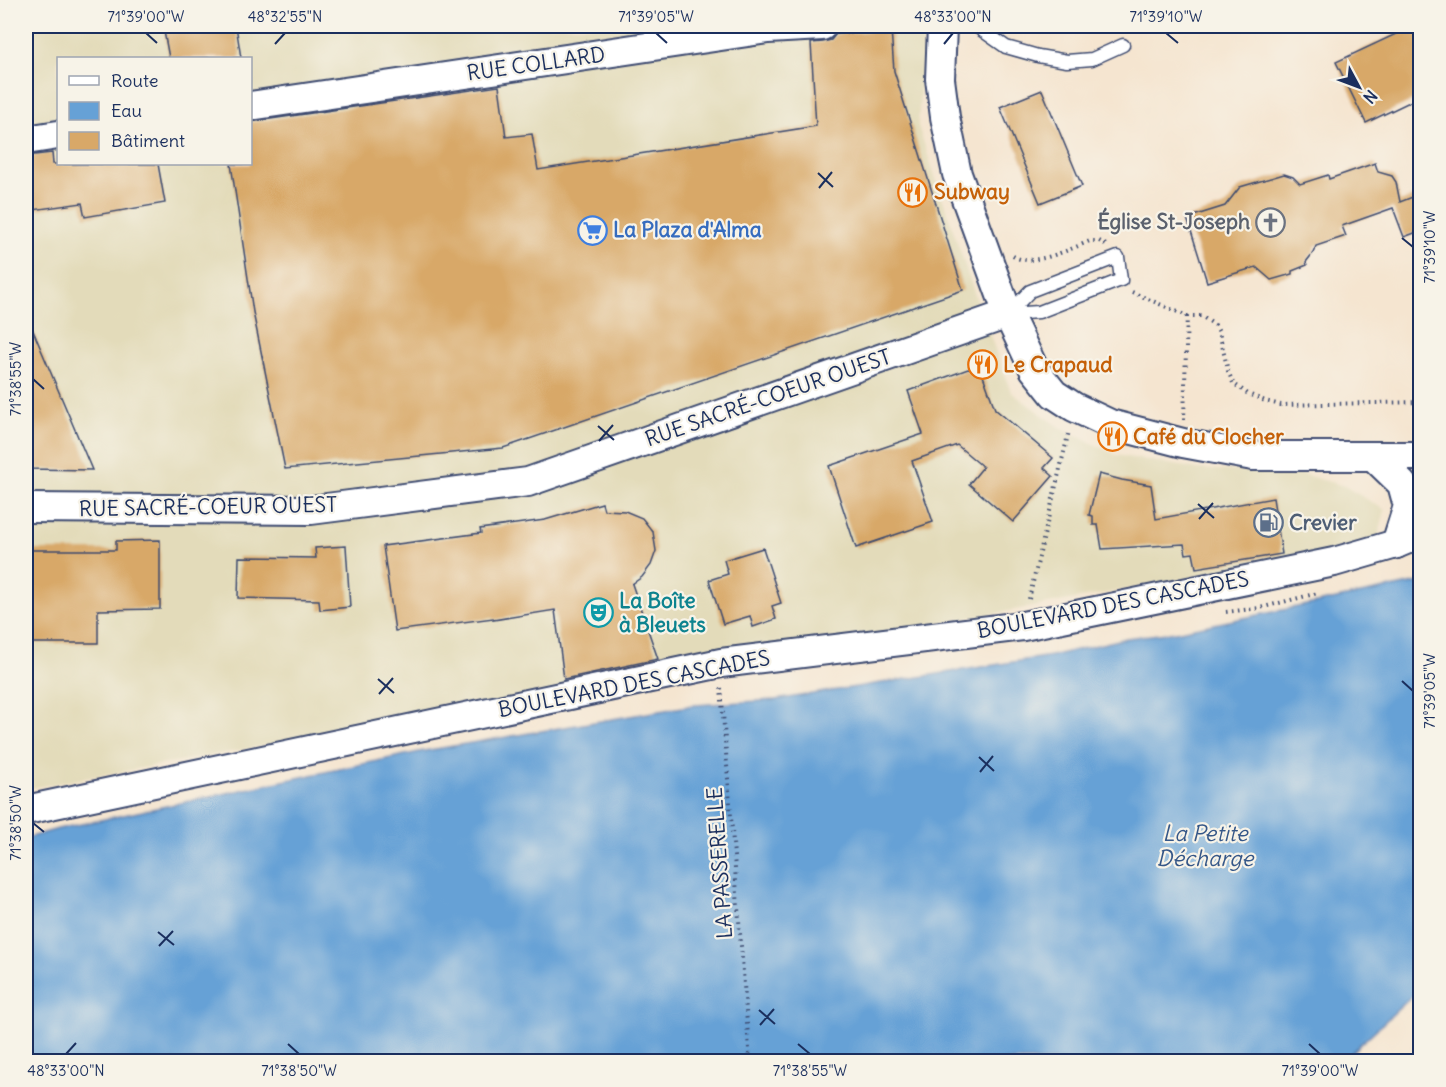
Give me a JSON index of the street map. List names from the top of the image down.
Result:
{
  "streets": {
    "street": ["RUE COLLARD", "RUE SACRÉ-COEUR OUEST", "BOULEVARD DES CASCADES"],
    "path": ["LA PASSERELLE"]
  },
  "crossings": [
    ["BOULEVARD DES CASCADES", "LA PASSERELLE"]
  ],
  "water": ["La Petite Décharge"],
  "places": {
    "restaurant": ["Subway", "Le Crapaud", "Café du Clocher"],
    "church": ["Église St-Joseph"],
    "supermarket": ["La Plaza d'Alma"],
    "fuel station": ["Crevier"],
    "theatre": ["La Boîte à Bleuets"]
  },
  "legend": ["Route", "Eau", "Bâtiment"],
  "north": "bottom right",
  "coordinates": [
    "71°39'00\"W",
    "48°32'55\"N",
    "71°39'05\"W",
    "48°33'00\"N",
    "71°39'10\"W",
    "71°38'55\"W",
    "71°38'50\"W"
  ]
}
